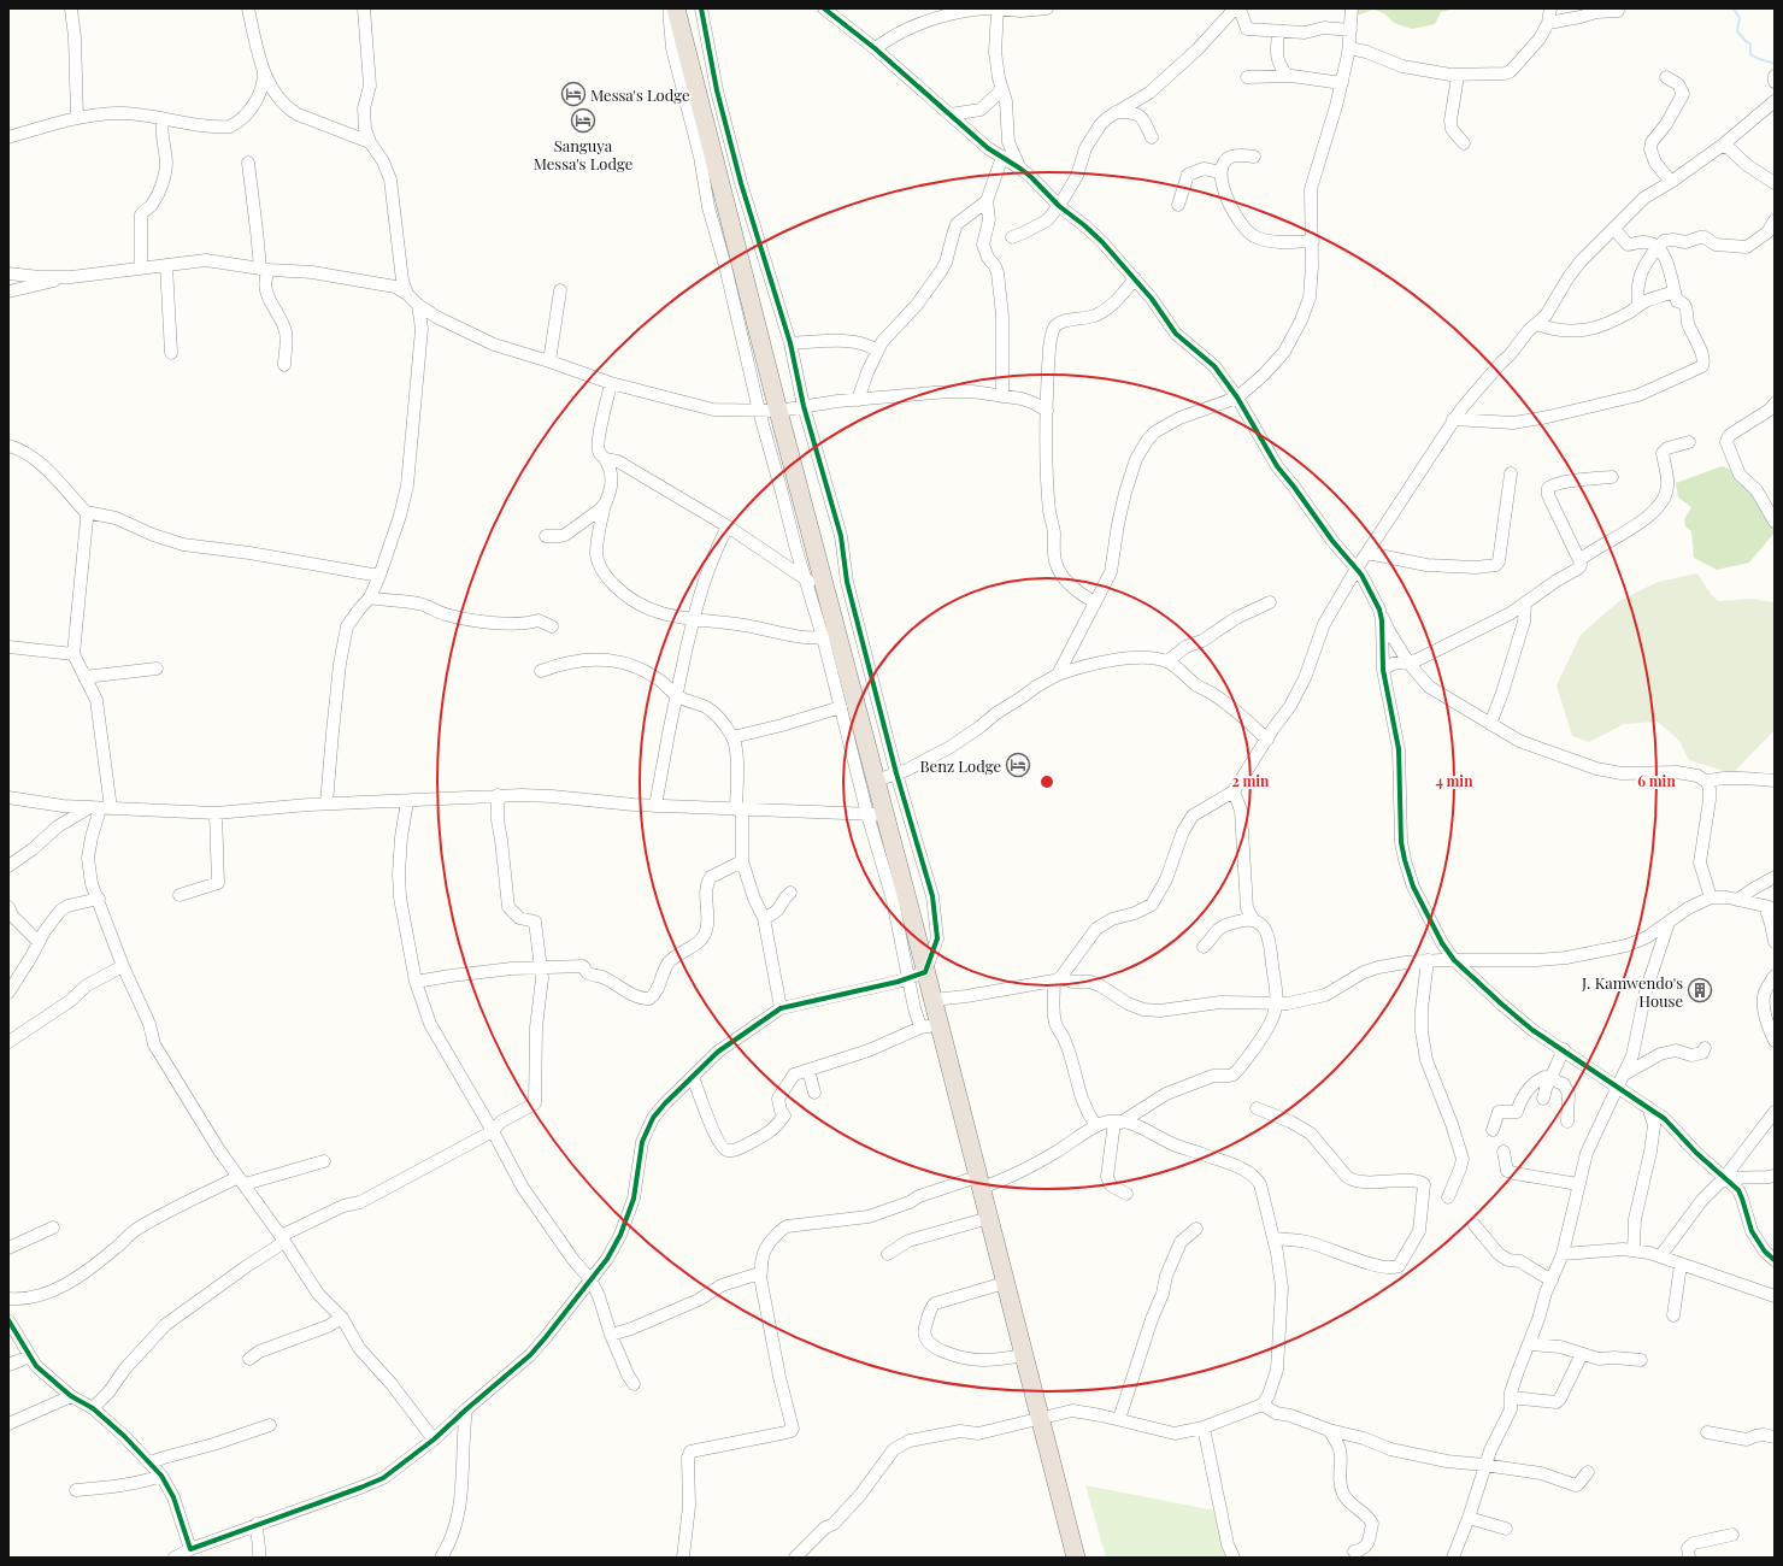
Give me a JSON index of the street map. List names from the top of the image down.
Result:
{
  "places": {
    "hotel": ["Messa's Lodge", "Sanguya Messa's Lodge", "Benz Lodge"],
    "building": ["J. Kamwendo's House"]
  },
  "rings": ["2 min", "4 min", "6 min"]
}
